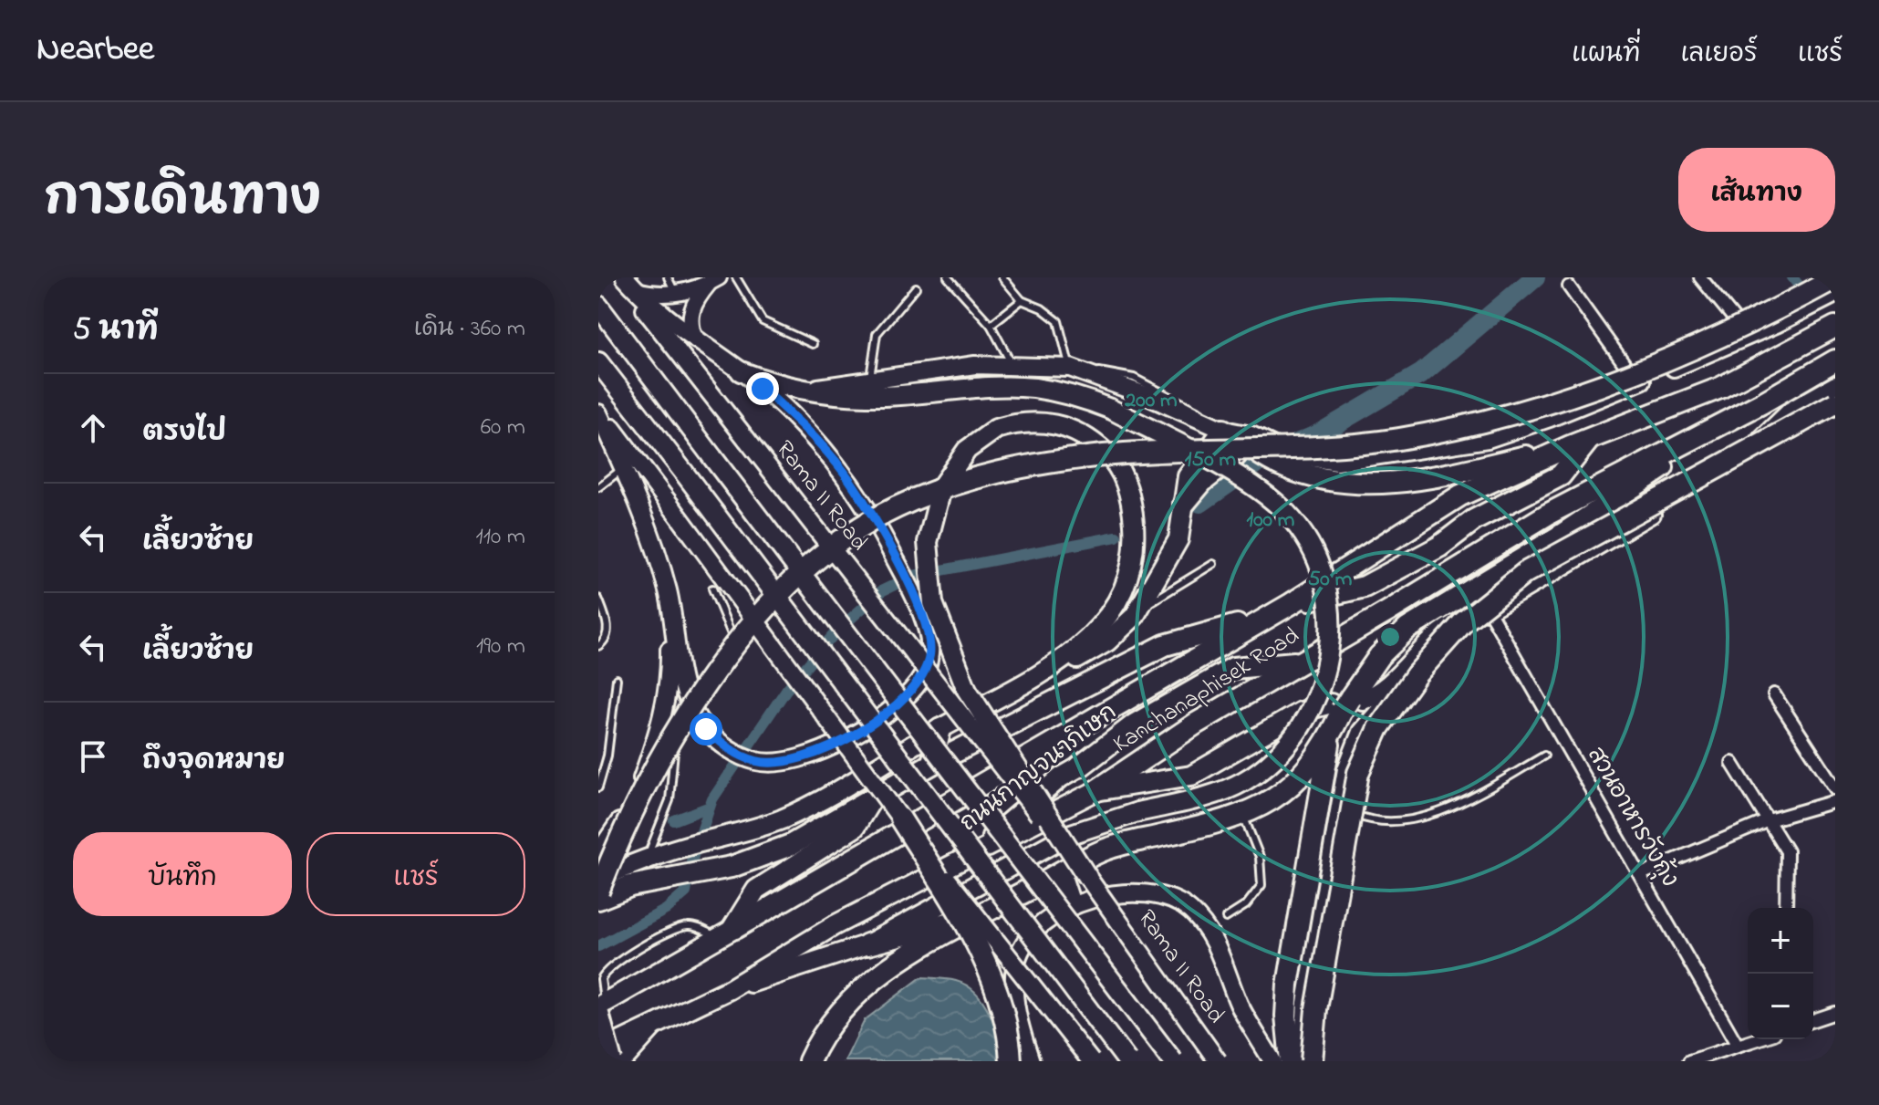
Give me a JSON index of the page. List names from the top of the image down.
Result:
{
  "streets": {
    "highway": ["Kanchanaphisek Road", "ถนนกาญจนาภิเษก"],
    "main road": ["Rama II Road"],
    "street": ["สวนอาหารวังกุ้ง"]
  },
  "crossings": [
    ["Kanchanaphisek Road", "ถนนกาญจนาภิเษก"]
  ],
  "page": {
    "header": "Nearbee",
    "nav": ["แผนที่", "เลเยอร์", "แชร์"],
    "title": "การเดินทาง",
    "buttons": [
      "เส้นทาง",
      ["บันทึก", "แชร์"]
    ],
    "heading": ["5 นาที", "เดิน · 360 m"],
    "list": [
      ["ตรงไป", "60 m"],
      ["เลี้ยวซ้าย", "110 m"],
      ["เลี้ยวซ้าย", "190 m"],
      "ถึงจุดหมาย"
    ],
    "map_buttons": ["+", "−"]
  },
  "rings": [
    "200 m",
    "150 m",
    "100 m",
    "50 m"
  ]
}
